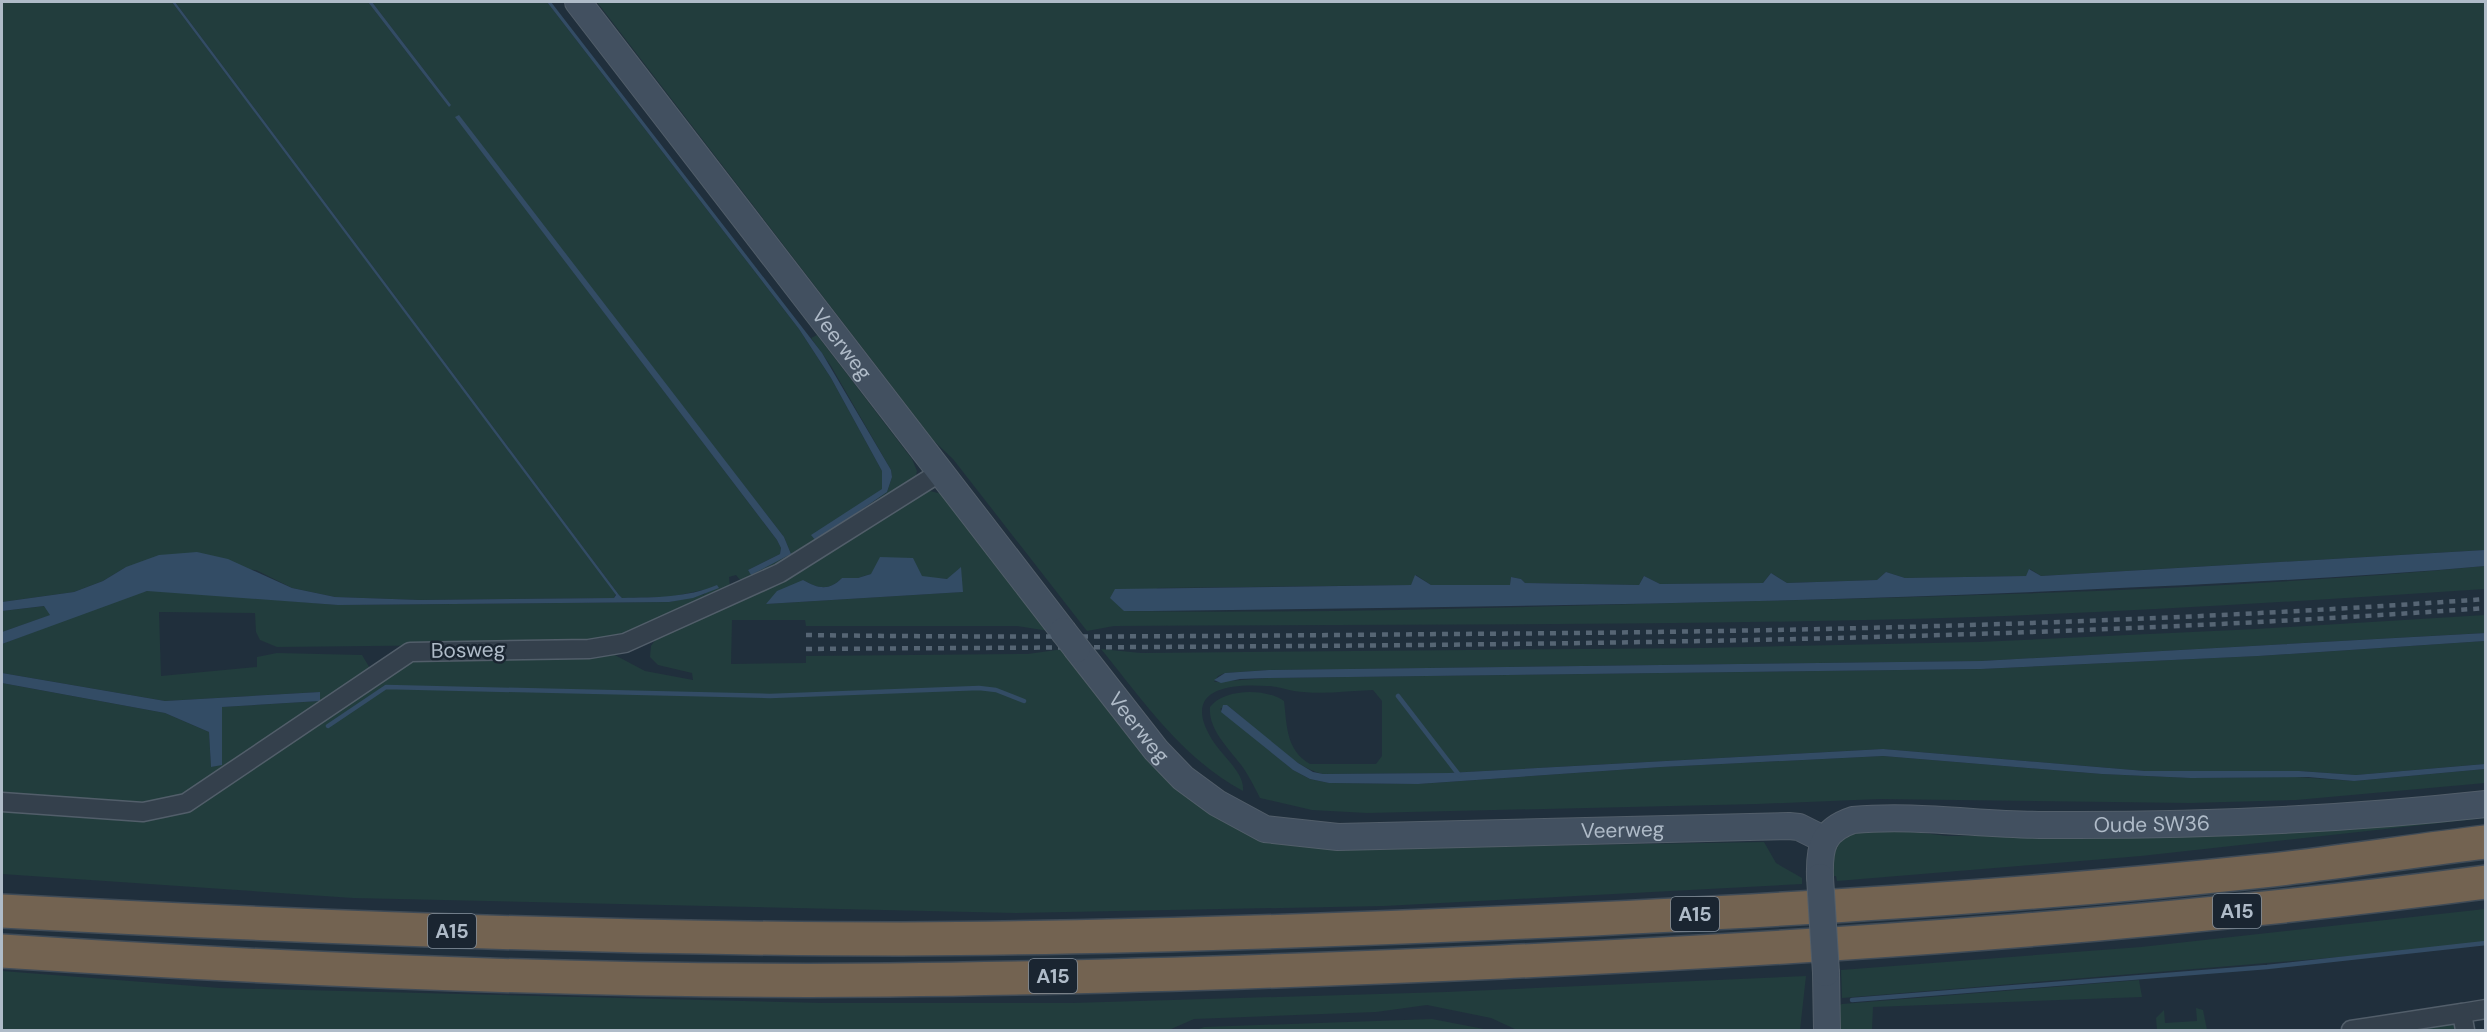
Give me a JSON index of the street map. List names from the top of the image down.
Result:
{
  "streets": {
    "highway": ["A15"],
    "street": ["Veerweg", "Bosweg", "Oude SW36"]
  },
  "crossings": [
    ["Veerweg", "Bosweg"],
    ["Veerweg", "Oude SW36"]
  ]
}
